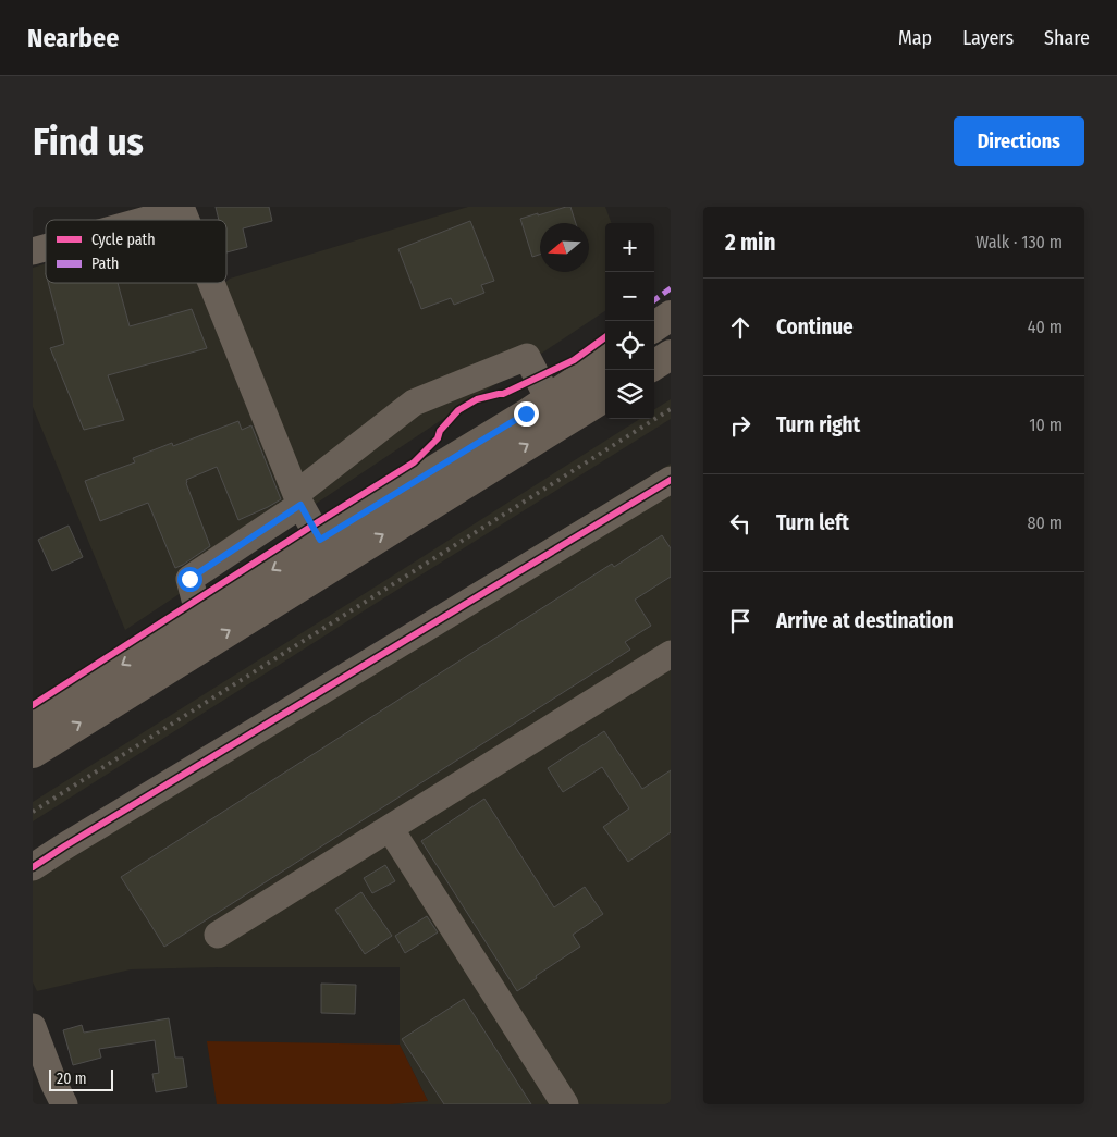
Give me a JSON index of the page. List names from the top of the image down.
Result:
{
  "legend": ["Cycle path", "Path"],
  "scale_bar": "20 m",
  "north": "left",
  "page": {
    "header": "Nearbee",
    "nav": ["Map", "Layers", "Share"],
    "buttons": "Directions",
    "title": "Find us",
    "heading": ["2 min", "Walk · 130 m"],
    "map_buttons": ["+", "−"],
    "list": [
      ["Continue", "40 m"],
      ["Turn right", "10 m"],
      ["Turn left", "80 m"],
      "Arrive at destination"
    ],
    "scale": "20 m"
  }
}
